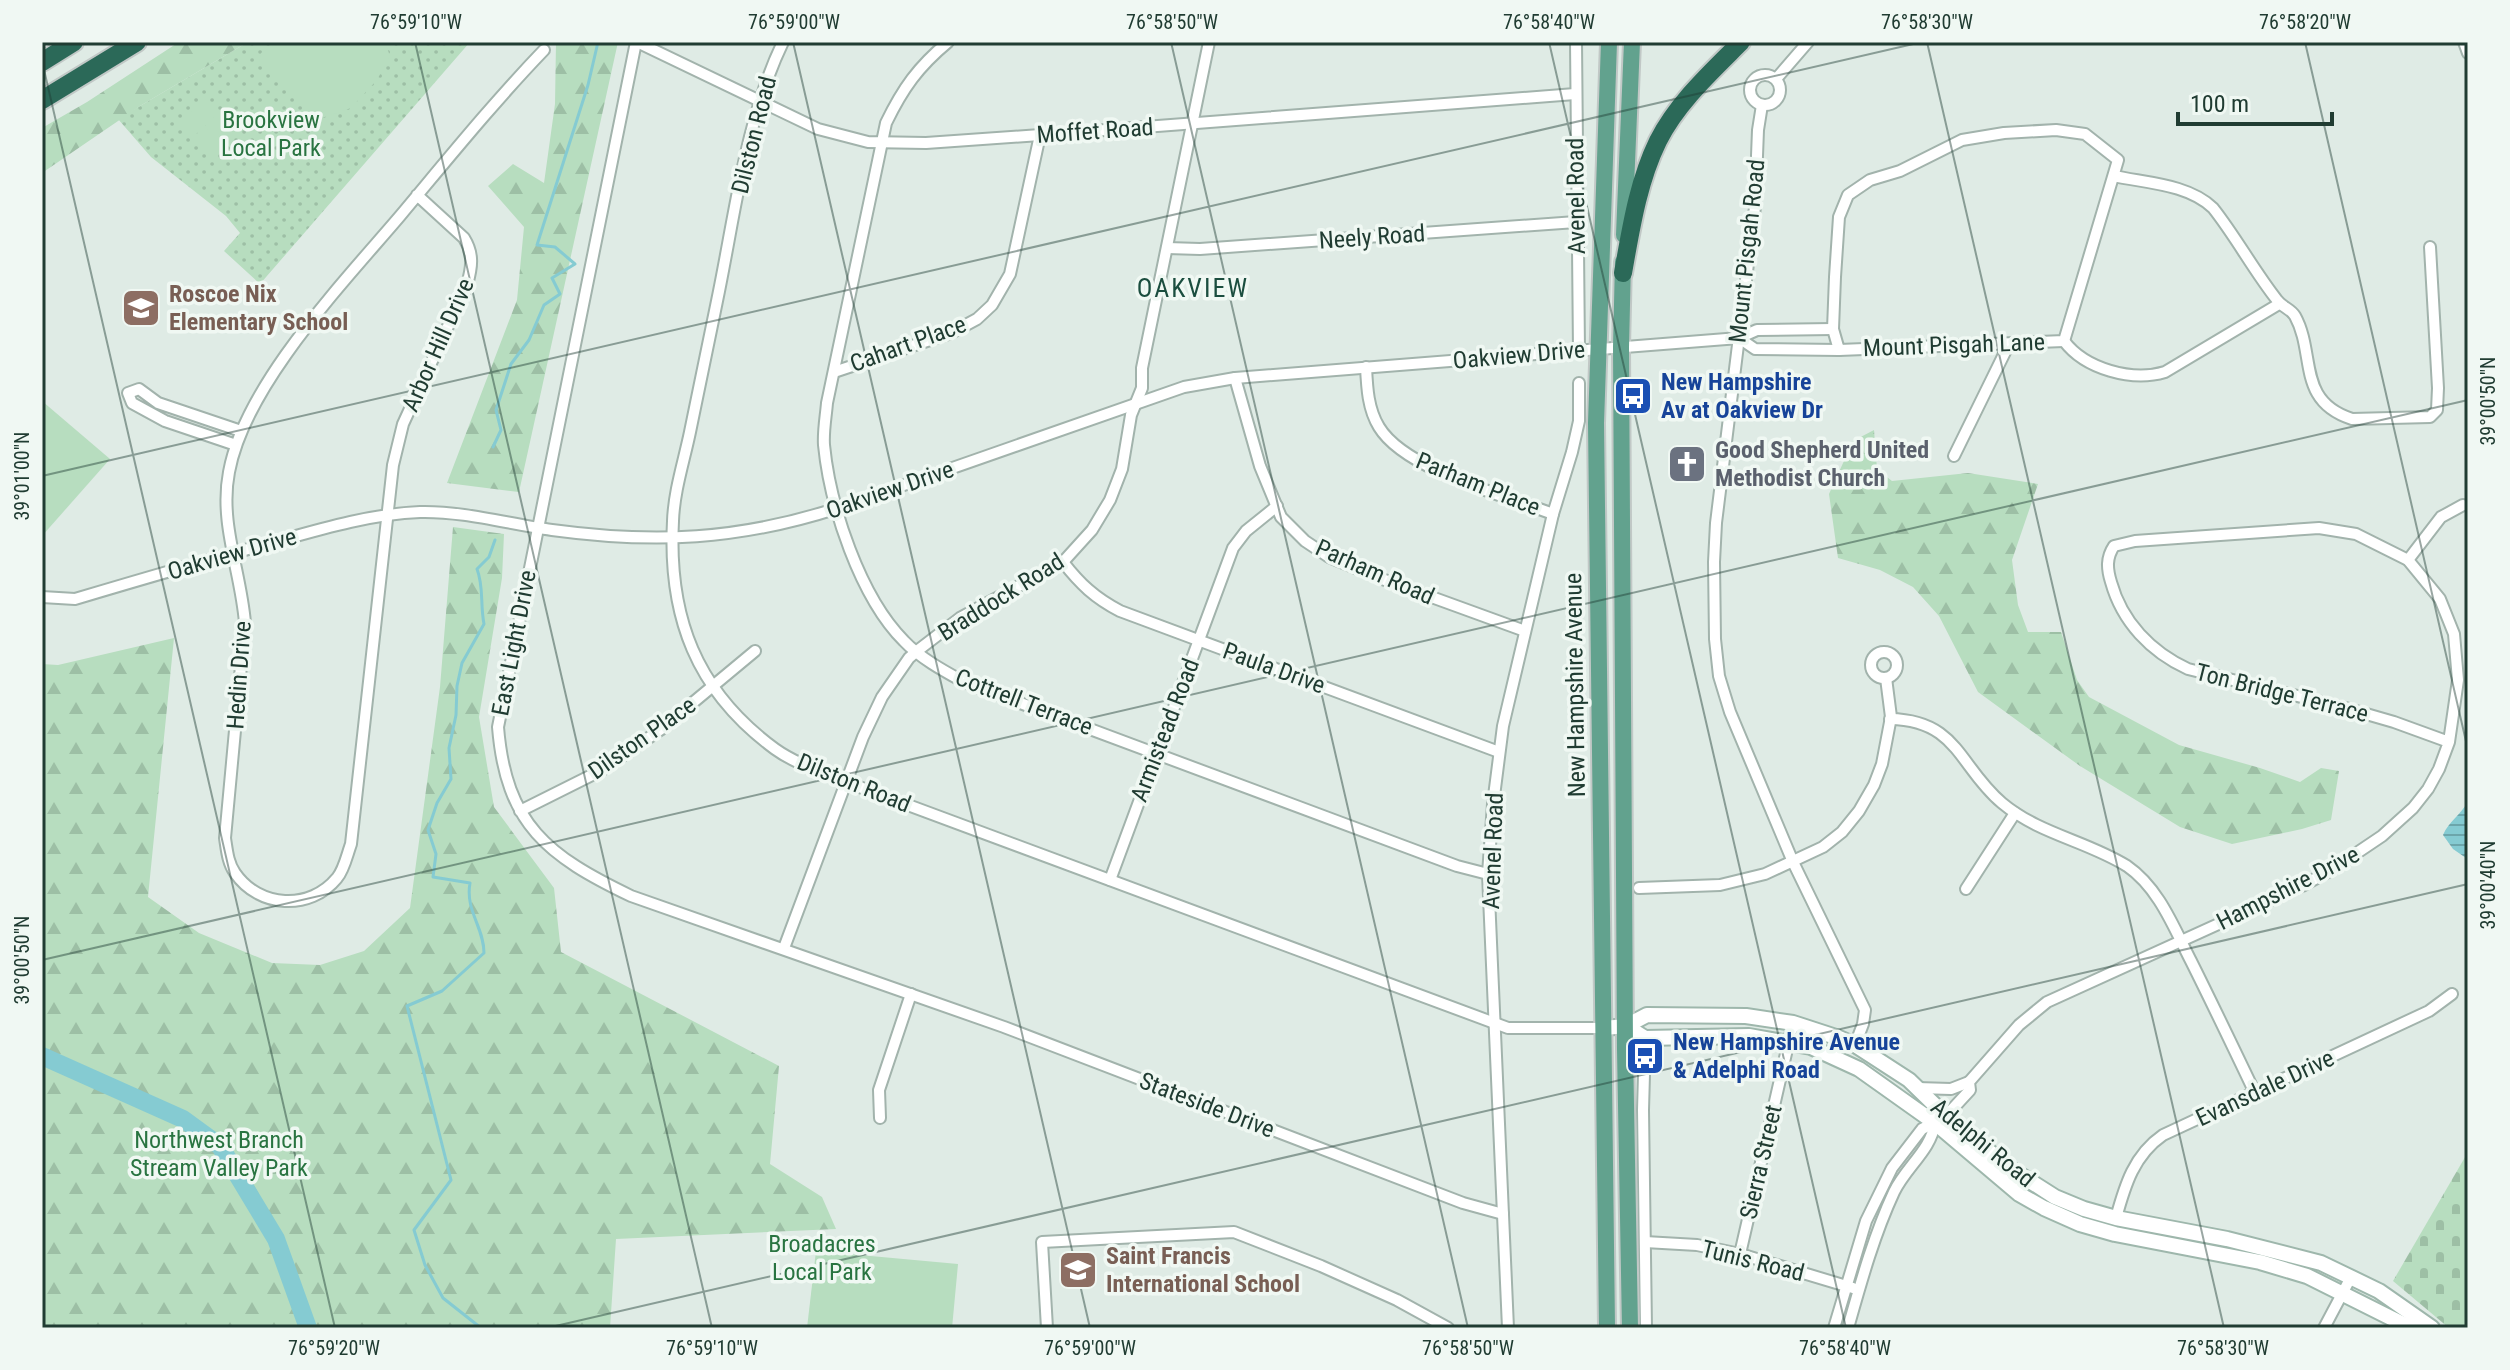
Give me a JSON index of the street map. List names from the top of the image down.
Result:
{
  "streets": {
    "main road": ["New Hampshire Avenue", "Adelphi Road"],
    "street": [
      "Moffet Road",
      "Dilston Road",
      "Avenel Road",
      "Neely Road",
      "Mount Pisgah Road",
      "Cahart Place",
      "Arbor Hill Drive",
      "Mount Pisgah Lane",
      "Oakview Drive",
      "Parham Place",
      "Parham Road",
      "Braddock Road",
      "East Light Drive",
      "Paula Drive",
      "Hedin Drive",
      "Ton Bridge Terrace",
      "Cottrell Terrace",
      "Armistead Road",
      "Dilston Place",
      "Hampshire Drive",
      "Evansdale Drive",
      "Stateside Drive",
      "Sierra Street",
      "Tunis Road"
    ]
  },
  "crossings": [
    ["Moffet Road", "Dilston Road"],
    ["Moffet Road", "Avenel Road"],
    ["Moffet Road", "Cahart Place"],
    ["Moffet Road", "Braddock Road"],
    ["Moffet Road", "East Light Drive"],
    ["Moffet Road", "Cottrell Terrace"],
    ["Dilston Road", "Avenel Road"],
    ["Dilston Road", "Oakview Drive"],
    ["Dilston Road", "Braddock Road"],
    ["Dilston Road", "New Hampshire Avenue"],
    ["Dilston Road", "Armistead Road"],
    ["Dilston Road", "Dilston Place"],
    ["Dilston Road", "Adelphi Road"],
    ["Avenel Road", "Neely Road"],
    ["Avenel Road", "Oakview Drive"],
    ["Avenel Road", "Parham Place"],
    ["Avenel Road", "Parham Road"],
    ["Avenel Road", "Paula Drive"],
    ["Avenel Road", "Cottrell Terrace"],
    ["Avenel Road", "Stateside Drive"],
    ["Neely Road", "Braddock Road"],
    ["Mount Pisgah Road", "Mount Pisgah Lane"],
    ["Mount Pisgah Road", "Oakview Drive"],
    ["Mount Pisgah Road", "Adelphi Road"],
    ["Cahart Place", "Cottrell Terrace"],
    ["Arbor Hill Drive", "Oakview Drive"],
    ["Arbor Hill Drive", "Hedin Drive"],
    ["Mount Pisgah Lane", "Oakview Drive"],
    ["Oakview Drive", "Parham Place"],
    ["Oakview Drive", "Parham Road"],
    ["Oakview Drive", "Braddock Road"],
    ["Oakview Drive", "East Light Drive"],
    ["Oakview Drive", "Hedin Drive"],
    ["Oakview Drive", "New Hampshire Avenue"],
    ["Oakview Drive", "Cottrell Terrace"],
    ["Parham Road", "Armistead Road"],
    ["Braddock Road", "East Light Drive"],
    ["Braddock Road", "Paula Drive"],
    ["Braddock Road", "Cottrell Terrace"],
    ["East Light Drive", "Dilston Place"],
    ["East Light Drive", "Stateside Drive"],
    ["Paula Drive", "Armistead Road"],
    ["New Hampshire Avenue", "Adelphi Road"],
    ["Ton Bridge Terrace", "Hampshire Drive"],
    ["Cottrell Terrace", "Armistead Road"],
    ["Hampshire Drive", "Adelphi Road"],
    ["Evansdale Drive", "Adelphi Road"],
    ["Adelphi Road", "Sierra Street"],
    ["Sierra Street", "Tunis Road"]
  ],
  "districts": ["OAKVIEW"],
  "parks": ["Brookview Local Park", "Northwest Branch Stream Valley Park", "Broadacres Local Park"],
  "places": {
    "school or university": ["Roscoe Nix Elementary School", "Saint Francis International School"],
    "bus stop": ["New Hampshire Av at Oakview Dr", "New Hampshire Avenue & Adelphi Road"],
    "church": ["Good Shepherd United Methodist Church"]
  },
  "scale_bar": "100 m",
  "coordinates": [
    "76°59'10\"W",
    "76°59'00\"W",
    "76°58'50\"W",
    "76°58'40\"W",
    "76°58'30\"W",
    "76°58'20\"W",
    "39°00'50\"N",
    "39°01'00\"N",
    "39°00'40\"N",
    "76°59'20\"W"
  ]
}
